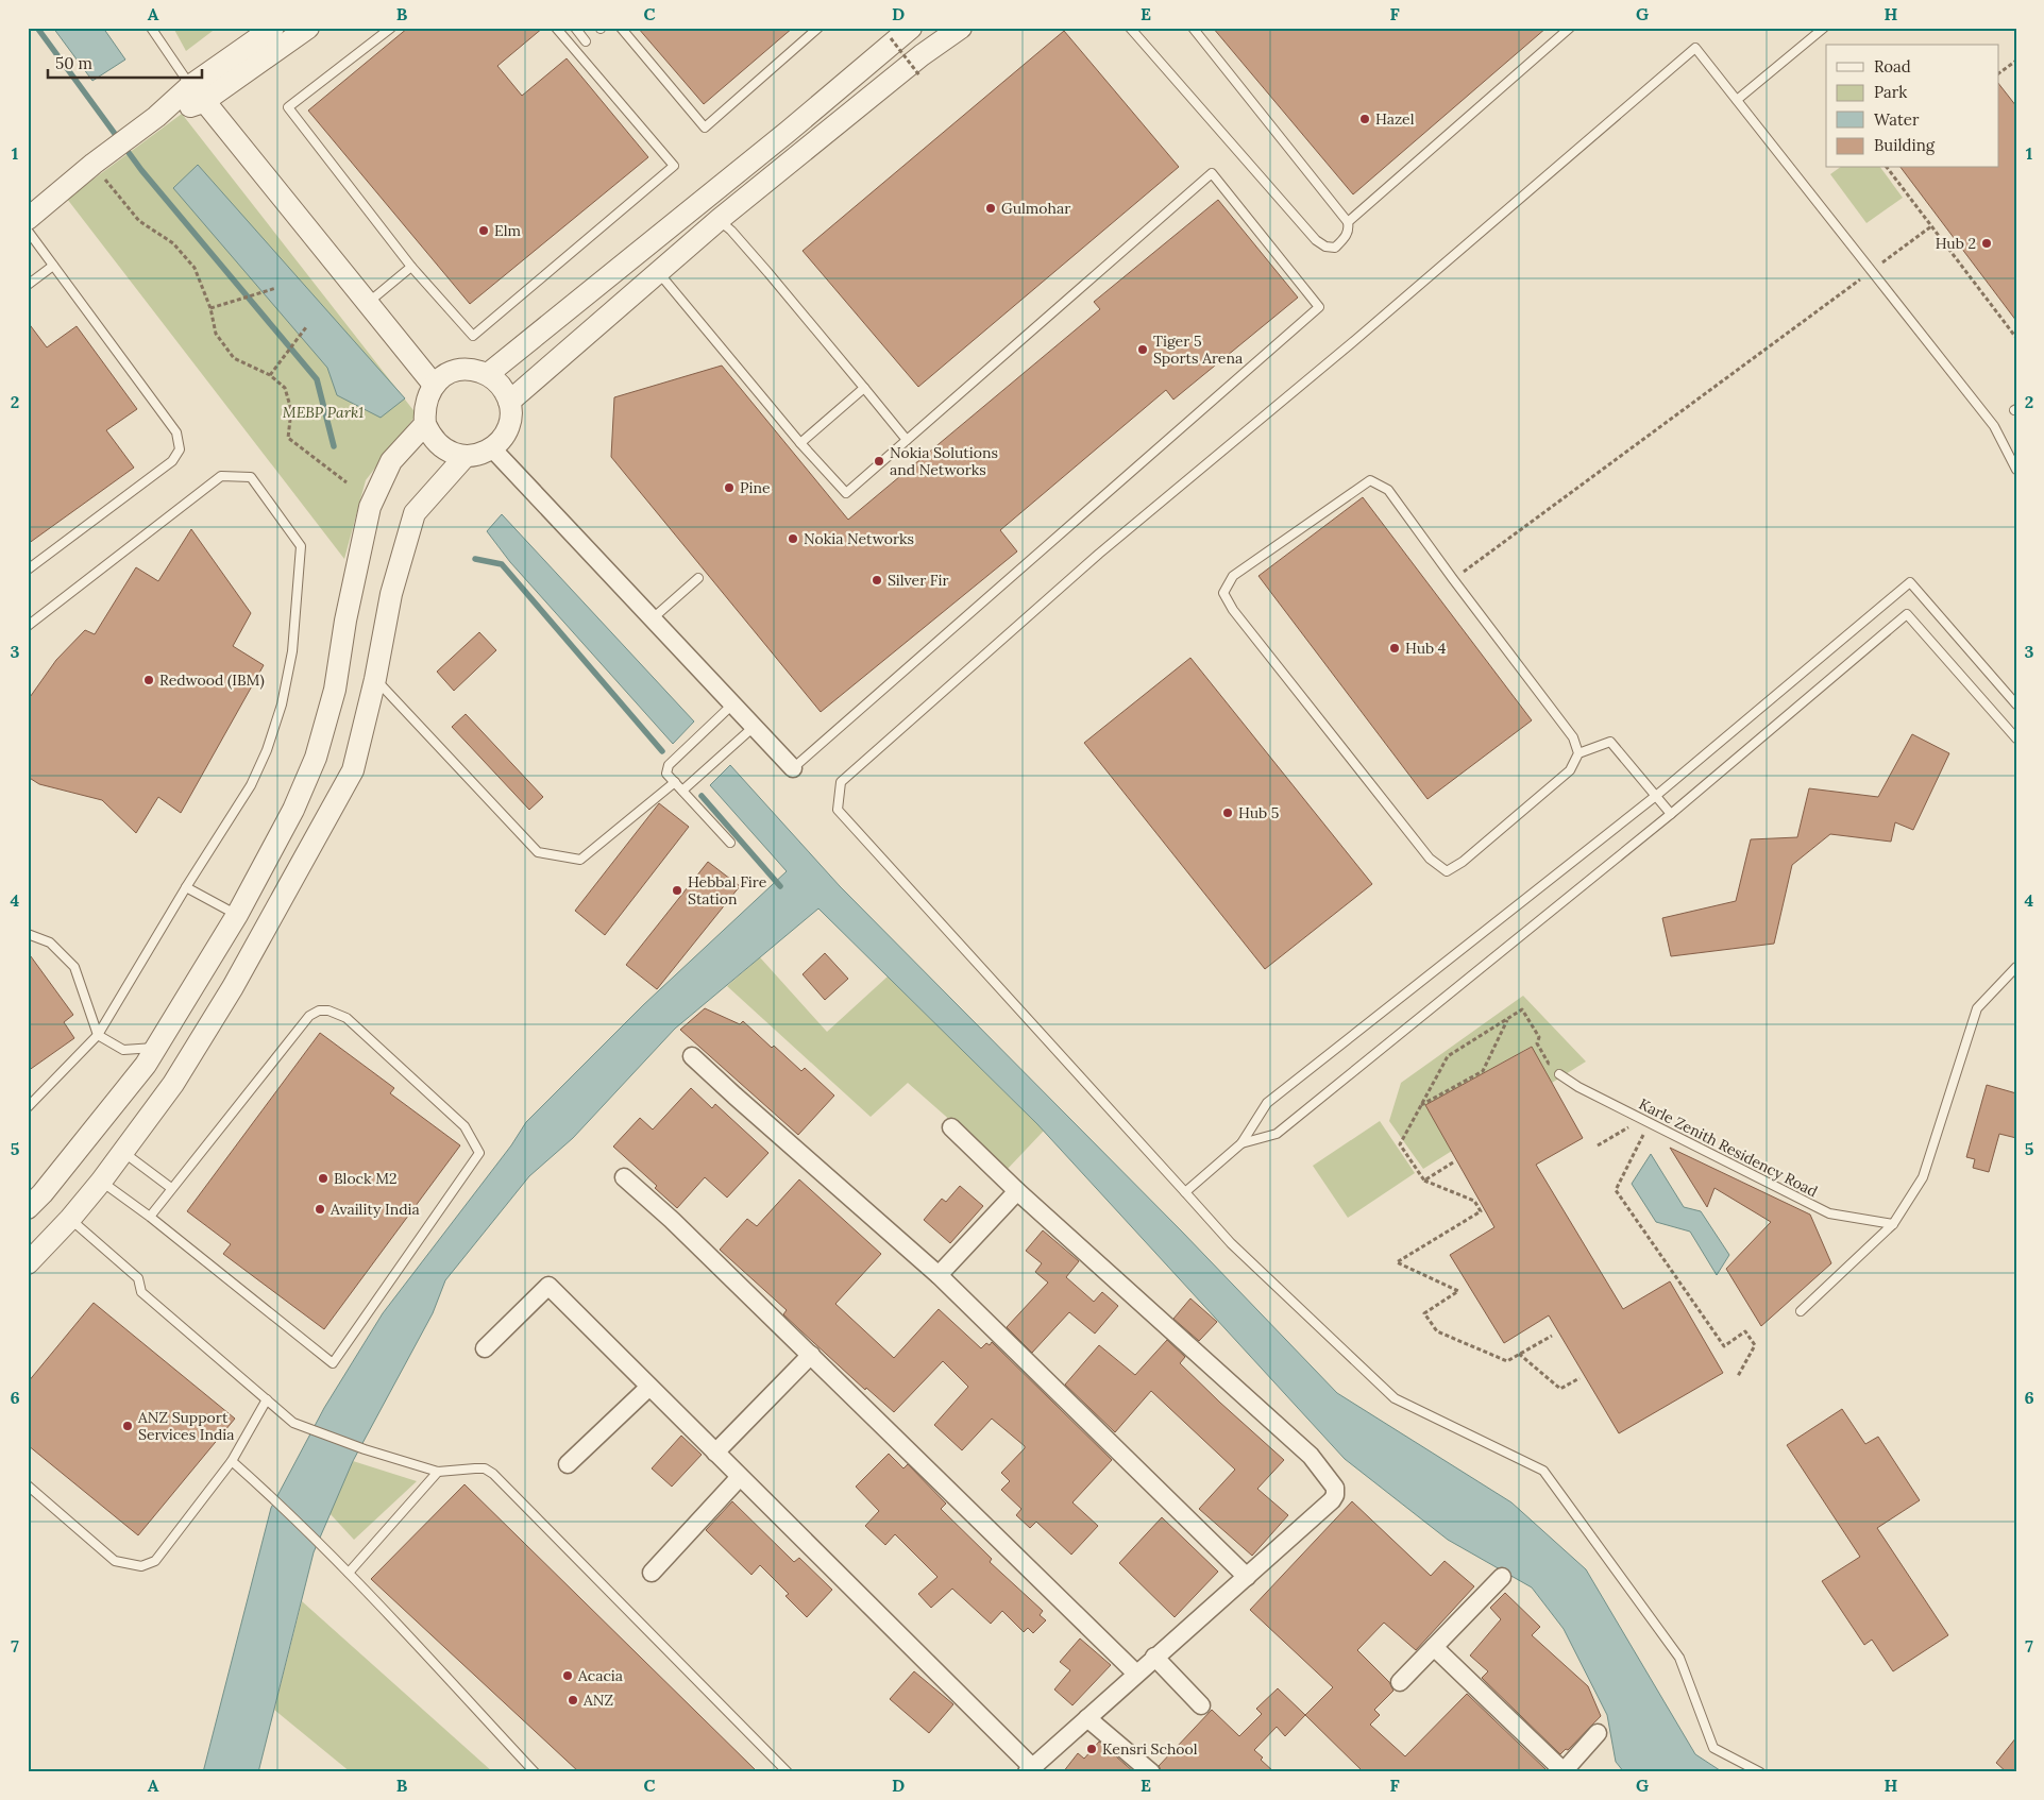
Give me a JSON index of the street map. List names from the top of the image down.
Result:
{
  "streets": {
    "lane": ["Karle Zenith Residency Road"]
  },
  "parks": ["MEBP Park1"],
  "places": [
    "Hazel",
    "Gulmohar",
    "Elm",
    "Hub 2",
    "Tiger 5 Sports Arena",
    "Nokia Solutions and Networks",
    "Pine",
    "Nokia Networks",
    "Silver Fir",
    "Hub 4",
    "Redwood (IBM)",
    "Hub 5",
    "Hebbal Fire Station",
    "Block M2",
    "Availity India",
    "ANZ Support Services India",
    "Acacia",
    "ANZ",
    "Kensri School"
  ],
  "legend": [
    "Road",
    "Park",
    "Water",
    "Building"
  ],
  "scale_bar": "50 m",
  "grid": {
    "columns": [
      "A",
      "B",
      "C",
      "D",
      "E",
      "F",
      "G",
      "H"
    ],
    "rows": [
      "1",
      "2",
      "3",
      "4",
      "5",
      "6",
      "7"
    ]
  }
}
